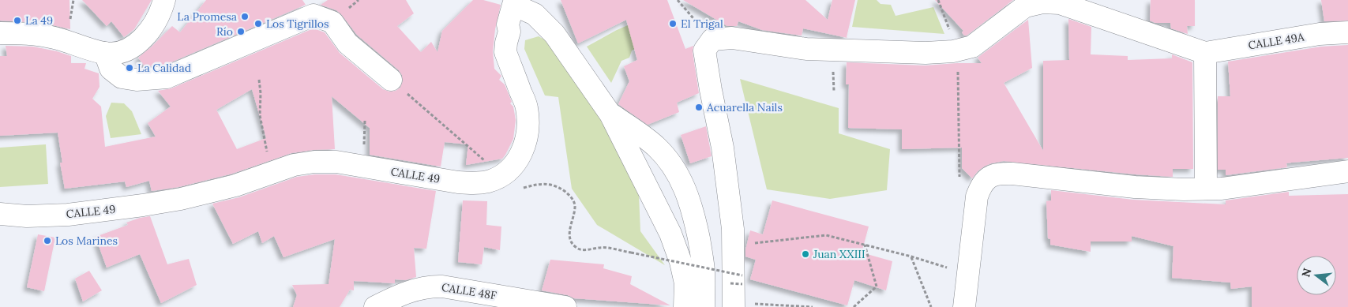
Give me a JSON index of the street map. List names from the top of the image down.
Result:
{
  "streets": {
    "street": ["CALLE 49A", "CALLE 49", "CALLE 48F"]
  },
  "places": [
    "La Promesa",
    "La 49",
    "Los Tigrillos",
    "El Trigal",
    "Río",
    "La Calidad",
    "Acuarella Nails",
    "Los Marines",
    "Juan XXIII"
  ],
  "north": "left"
}
